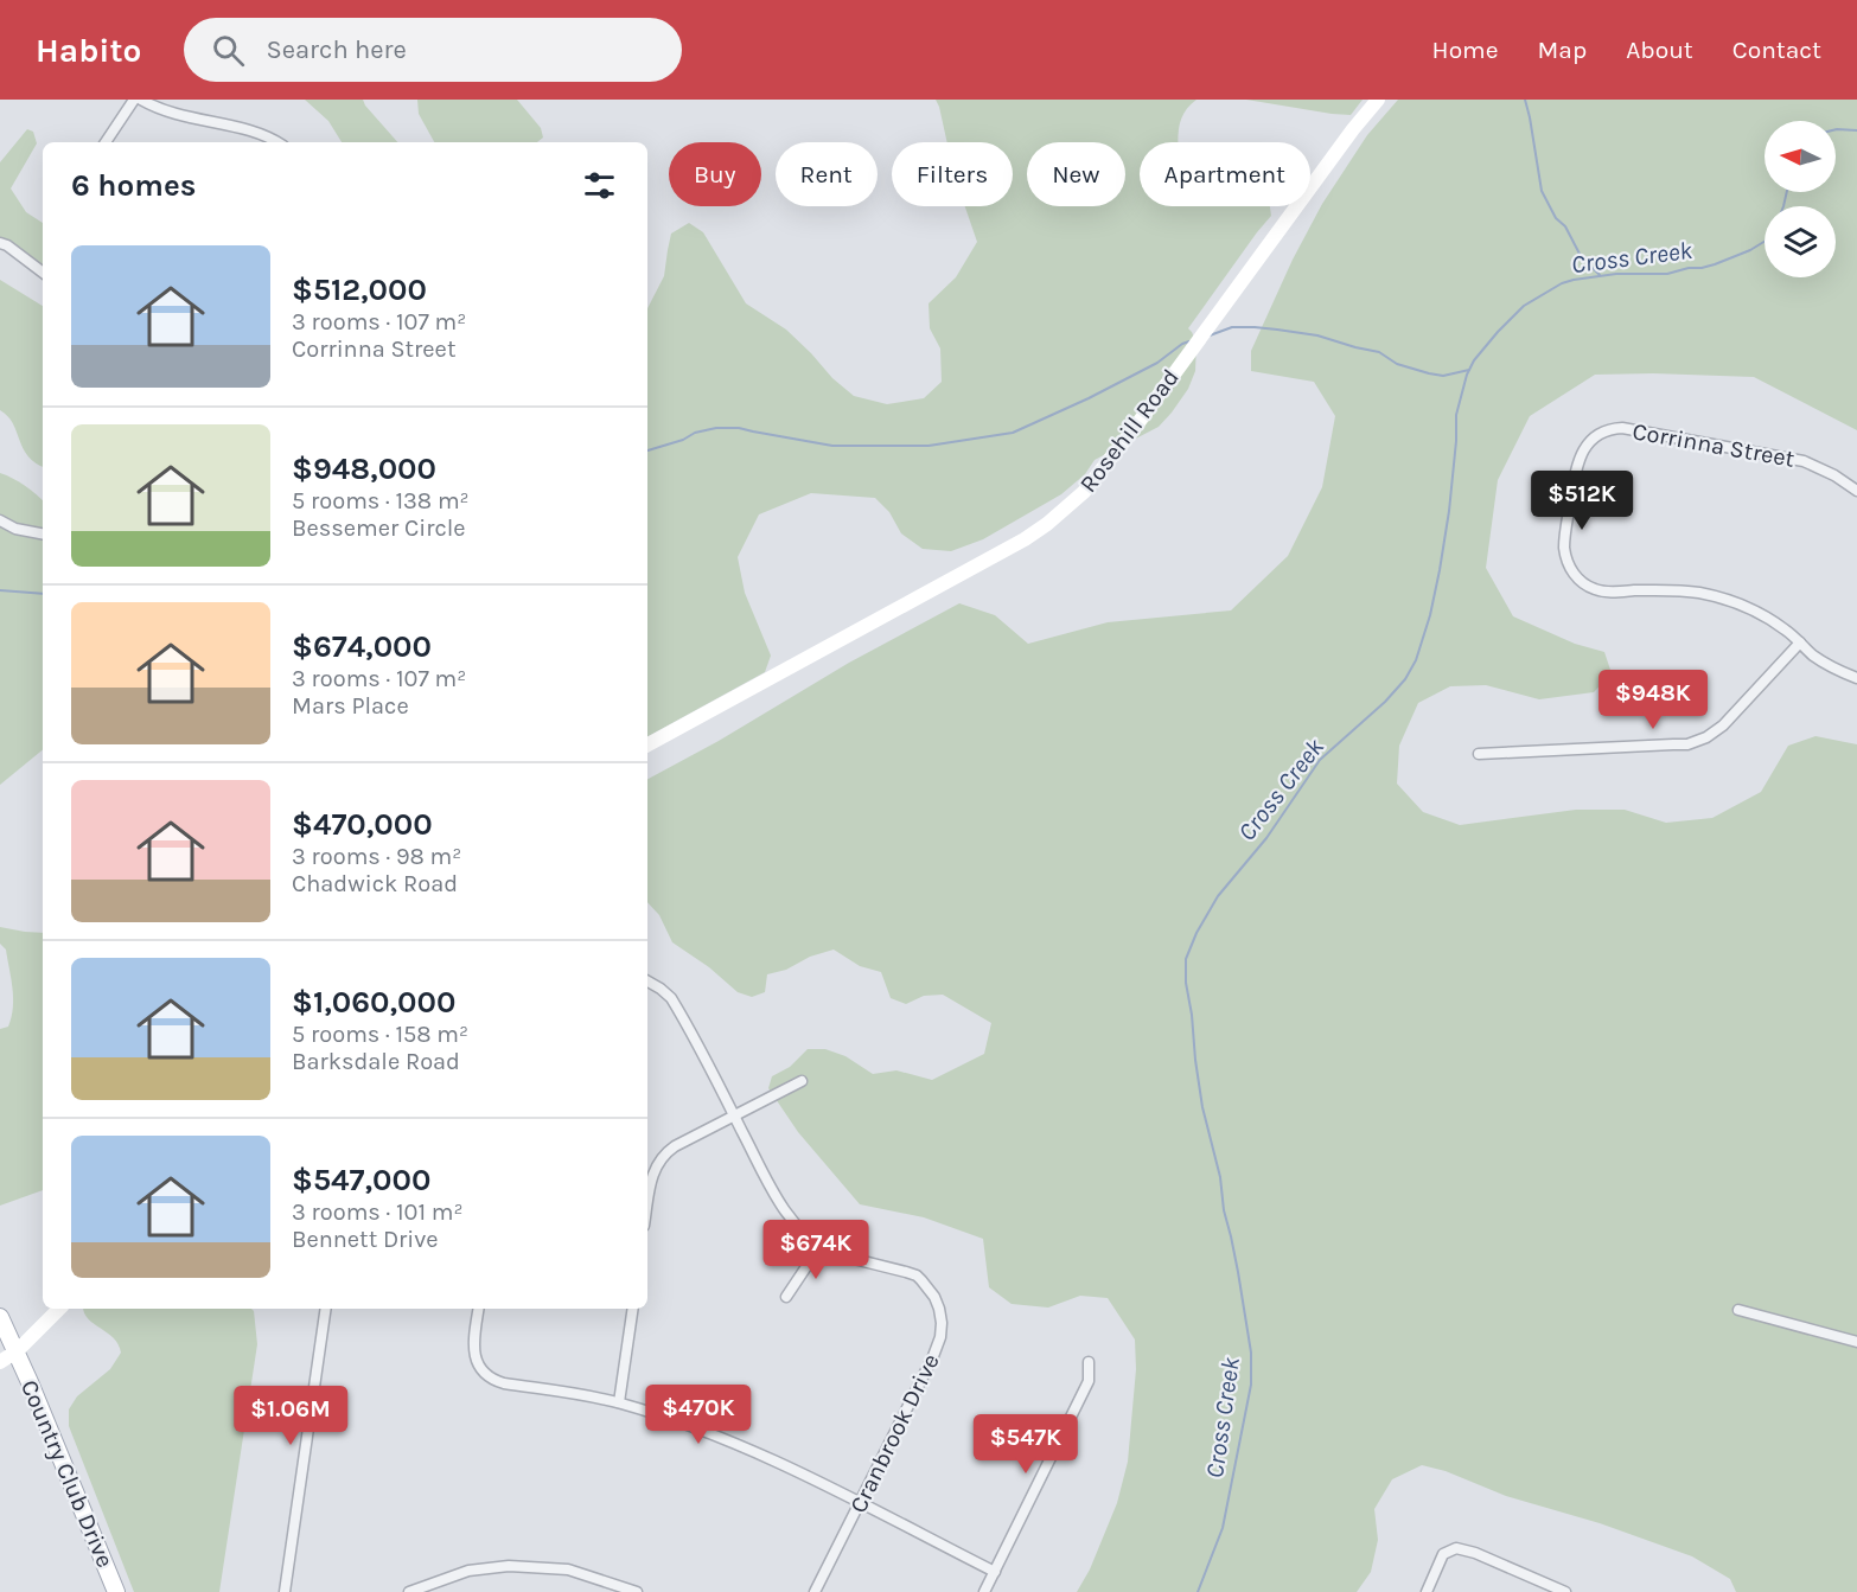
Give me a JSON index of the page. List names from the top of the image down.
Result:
{
  "streets": {
    "main road": ["Rosehill Road", "Country Club Drive"],
    "street": ["Corrinna Street", "Cranbrook Drive"]
  },
  "water": ["Cross Creek"],
  "north": "left",
  "page": {
    "header": "Habito",
    "search": "Search here",
    "nav": [
      "Home",
      "Map",
      "About",
      "Contact"
    ],
    "chip": [
      "Buy",
      "Rent",
      "Filters",
      "New",
      "Apartment"
    ],
    "heading": "6 homes",
    "list": [
      {
        "name": "$512,000",
        "note": "3 rooms · 107 m² · Corrinna Street"
      },
      {
        "name": "$948,000",
        "note": "5 rooms · 138 m² · Bessemer Circle"
      },
      {
        "name": "$674,000",
        "note": "3 rooms · 107 m² · Mars Place"
      },
      {
        "name": "$470,000",
        "note": "3 rooms · 98 m² · Chadwick Road"
      },
      {
        "name": "$1,060,000",
        "note": "5 rooms · 158 m² · Barksdale Road"
      },
      {
        "name": "$547,000",
        "note": "3 rooms · 101 m² · Bennett Drive"
      }
    ],
    "price": [
      "$512K",
      "$948K",
      "$674K",
      "$470K",
      "$1.06M",
      "$547K"
    ]
  }
}
